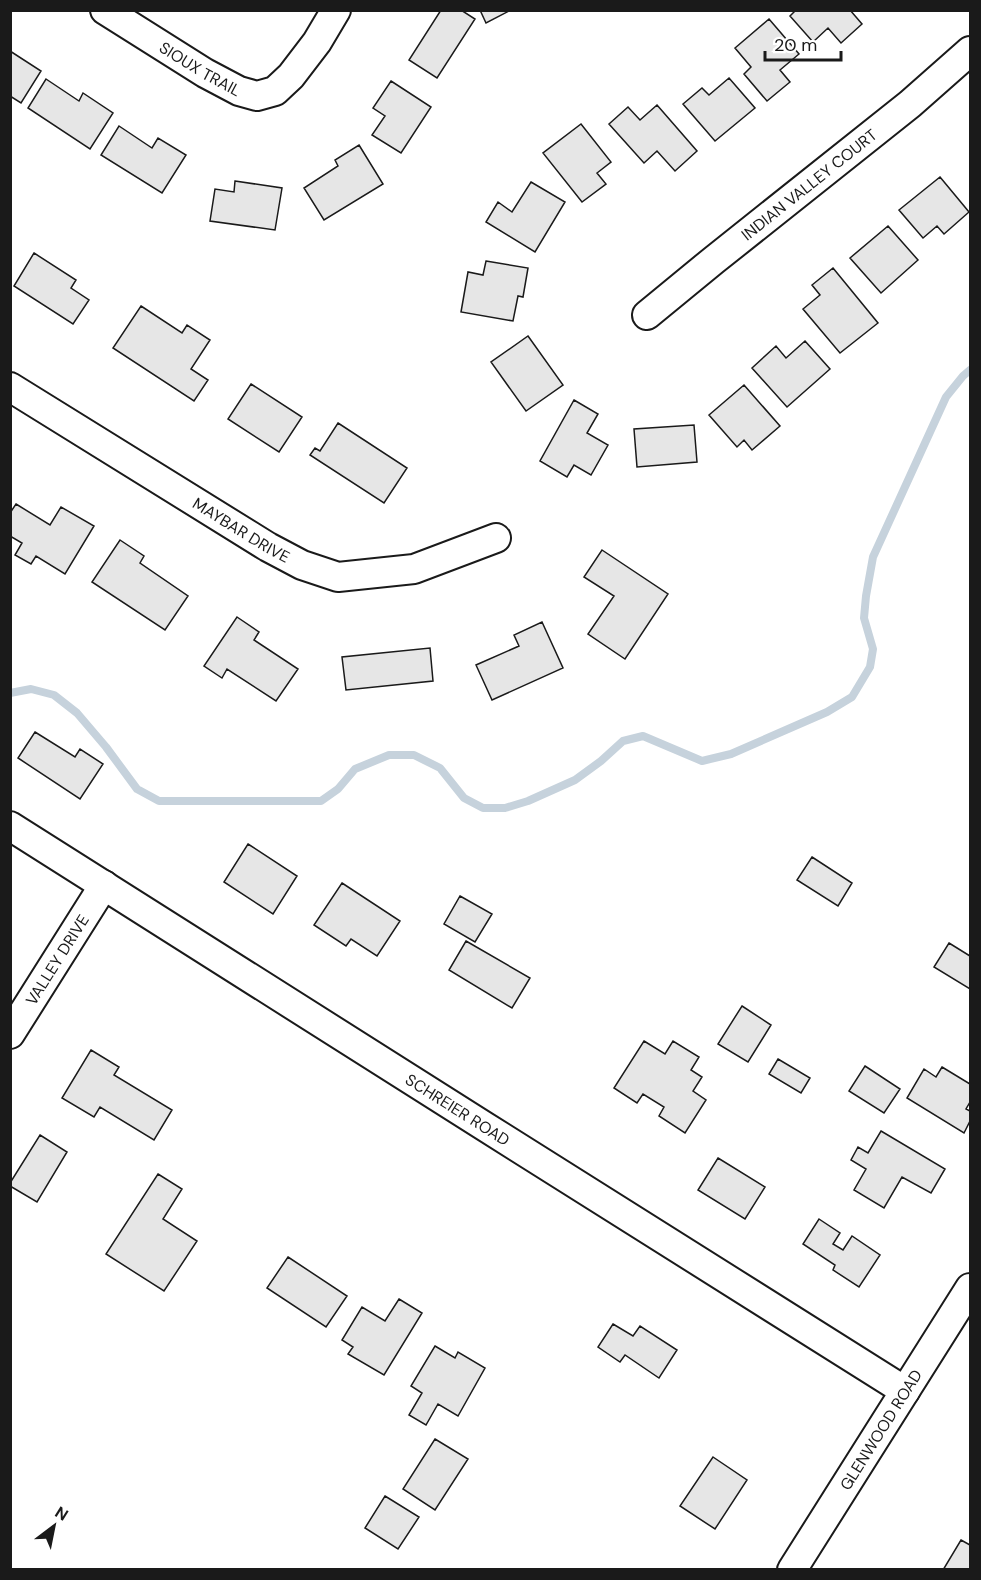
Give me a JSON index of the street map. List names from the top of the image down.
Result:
{
  "streets": {
    "street": [
      "SIOUX TRAIL",
      "INDIAN VALLEY COURT",
      "MAYBAR DRIVE",
      "VALLEY DRIVE",
      "SCHREIER ROAD",
      "GLENWOOD ROAD"
    ]
  },
  "crossings": [
    ["VALLEY DRIVE", "SCHREIER ROAD"],
    ["SCHREIER ROAD", "GLENWOOD ROAD"]
  ],
  "scale_bar": "20 m",
  "north": "top right"
}
